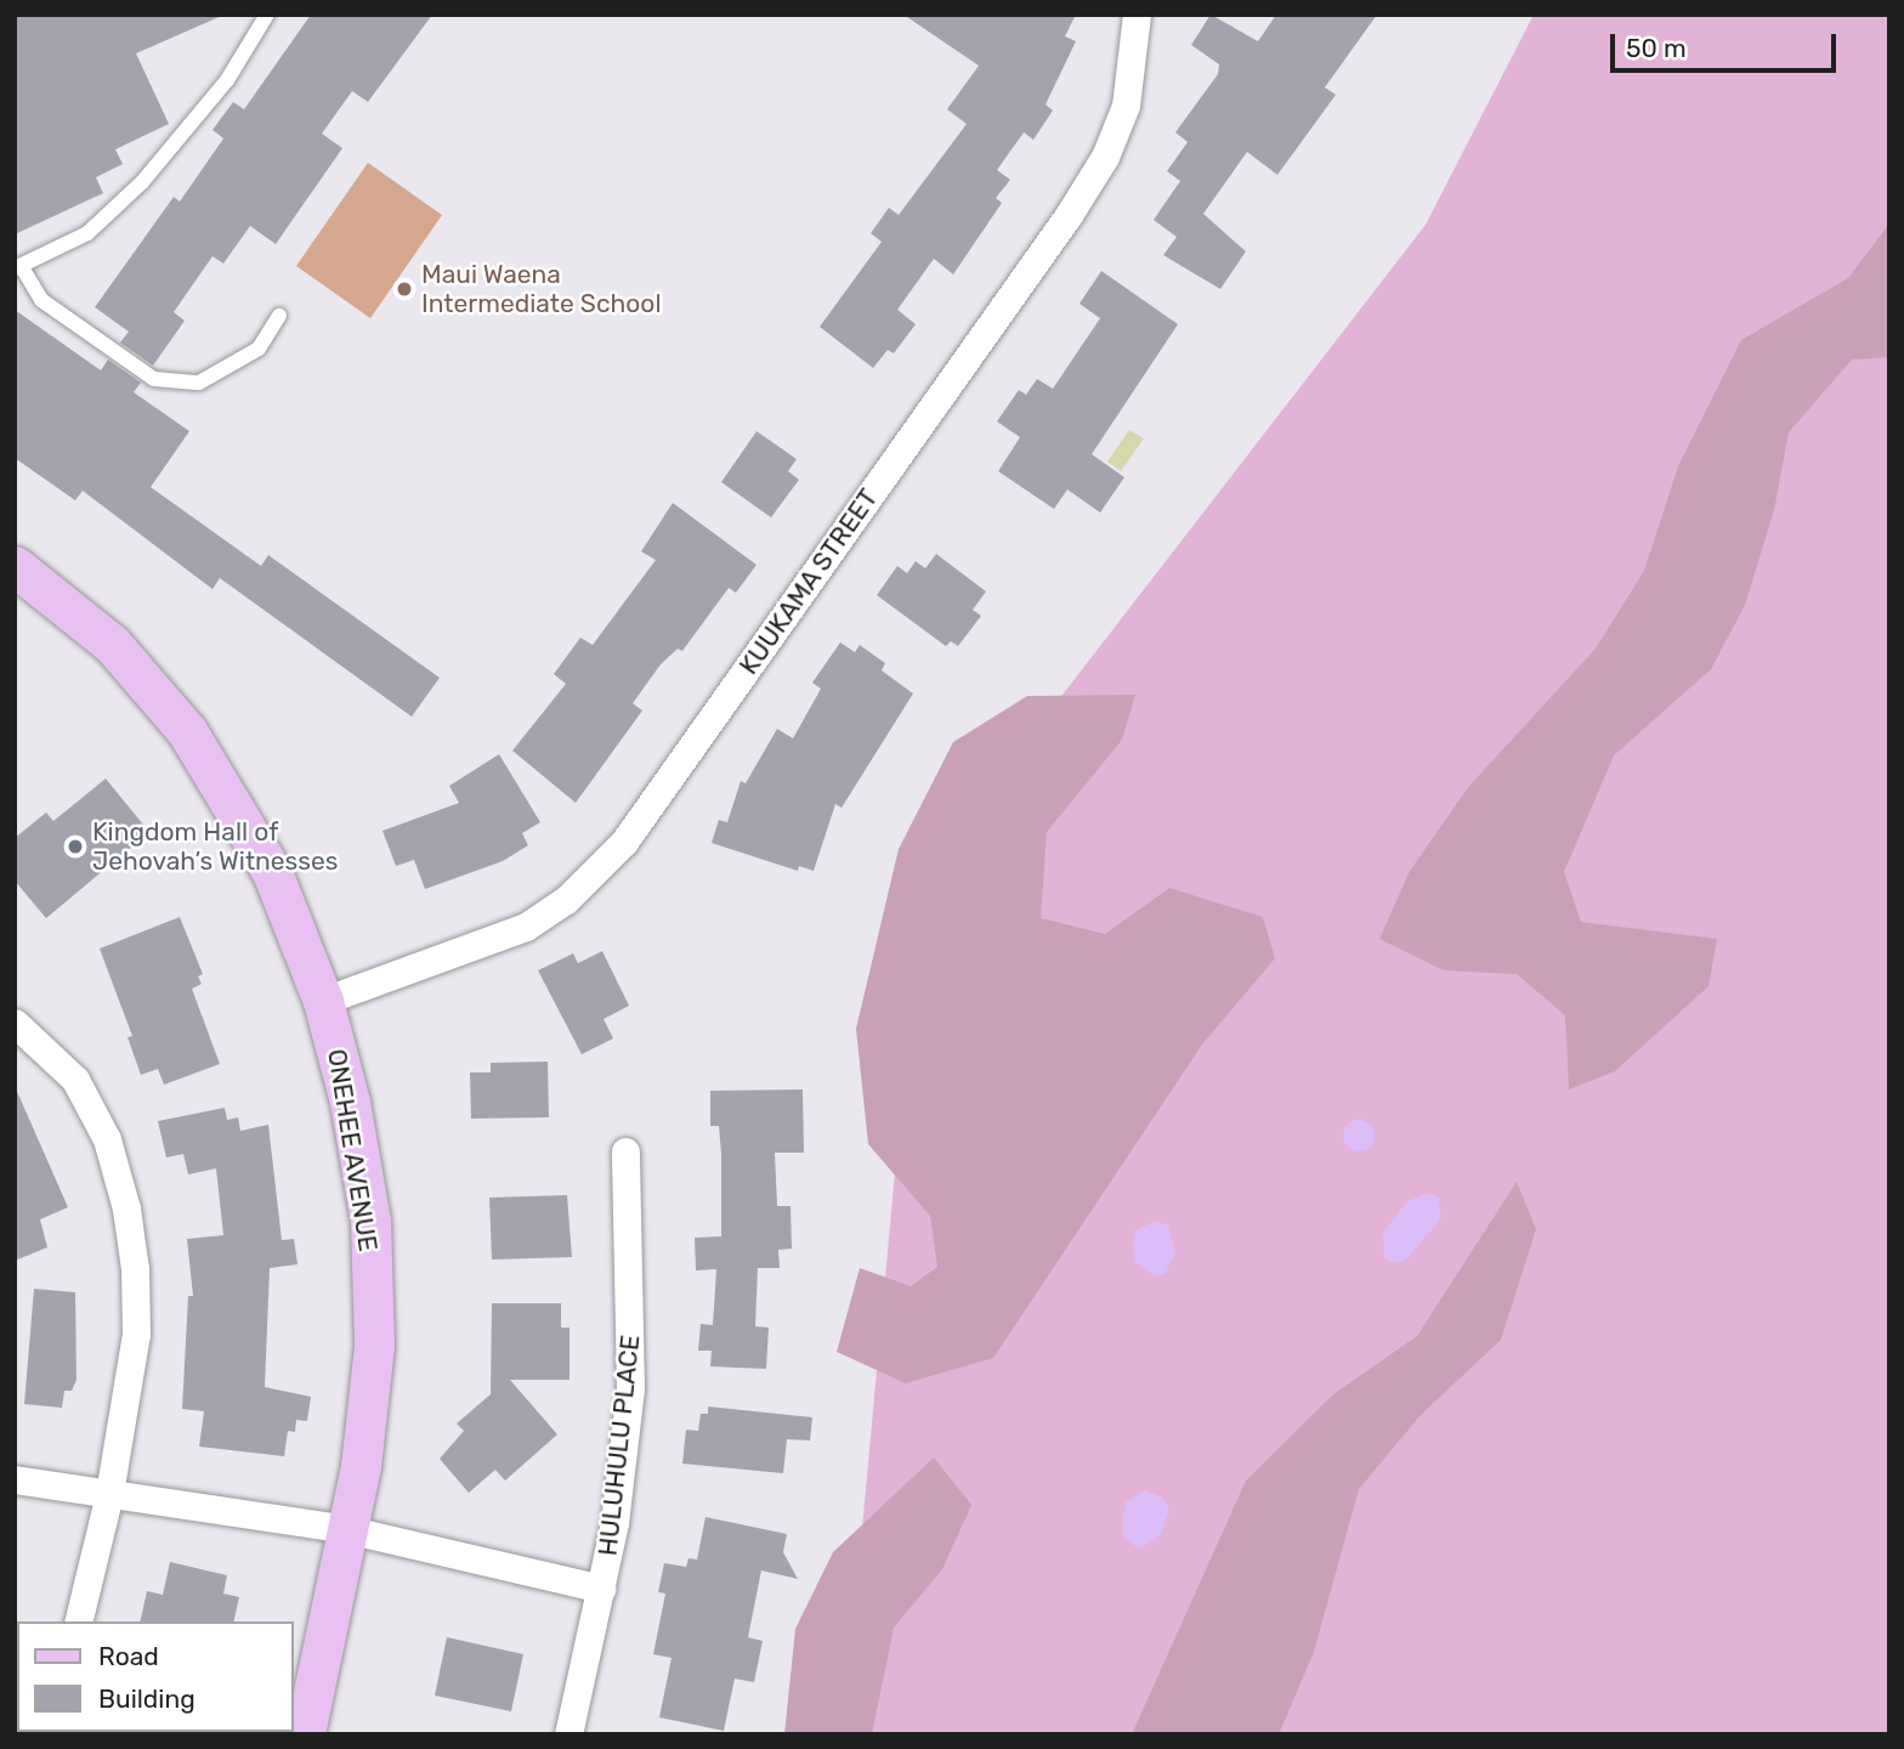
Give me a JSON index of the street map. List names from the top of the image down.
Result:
{
  "streets": {
    "street": ["KUUKAMA STREET", "ONEHEE AVENUE", "HULUHULU PLACE"]
  },
  "crossings": [
    ["KUUKAMA STREET", "ONEHEE AVENUE"]
  ],
  "places": ["Maui Waena Intermediate School", "Kingdom Hall of Jehovah’s Witnesses"],
  "legend": ["Road", "Building"],
  "scale_bar": "50 m"
}
